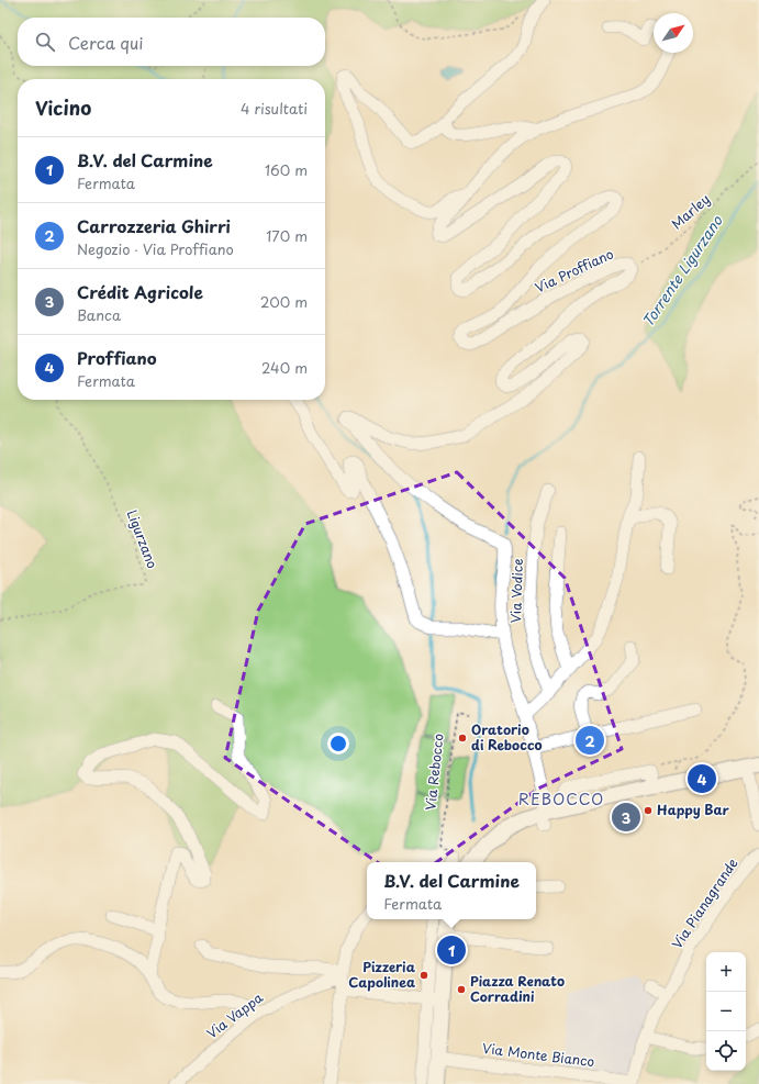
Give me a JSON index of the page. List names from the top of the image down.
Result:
{
  "streets": {
    "street": [
      "Via Proffiano",
      "Via Vodice",
      "Via Pianagrande",
      "Via Vappa",
      "Via Monte Bianco"
    ],
    "path": ["Marley", "Ligurzano", "Via Rebocco"]
  },
  "crossings": [
    ["Marley", "Via Proffiano"],
    ["Via Pianagrande", "Via Monte Bianco"]
  ],
  "districts": ["REBOCCO"],
  "water": ["Torrente Ligurzano"],
  "places": [
    "Oratorio di Rebocco",
    "Happy Bar",
    "Pizzeria Capolinea",
    "Piazza Renato Corradini"
  ],
  "north": "top right",
  "page": {
    "search": "Cerca qui",
    "heading": ["Vicino", "4 risultati"],
    "list": [
      {
        "mark": "1",
        "name": "B.V. del Carmine",
        "note": "Fermata",
        "value": "160 m"
      },
      {
        "mark": "2",
        "name": "Carrozzeria Ghirri",
        "note": "Negozio · Via Proffiano",
        "value": "170 m"
      },
      {
        "mark": "3",
        "name": "Crédit Agricole",
        "note": "Banca",
        "value": "200 m"
      },
      {
        "mark": "4",
        "name": "Proffiano",
        "note": "Fermata",
        "value": "240 m"
      }
    ],
    "pins": [
      "2",
      "4",
      "3",
      "1"
    ],
    "popup": ["B.V. del Carmine", "Fermata"],
    "map_buttons": ["+", "−"]
  }
}
